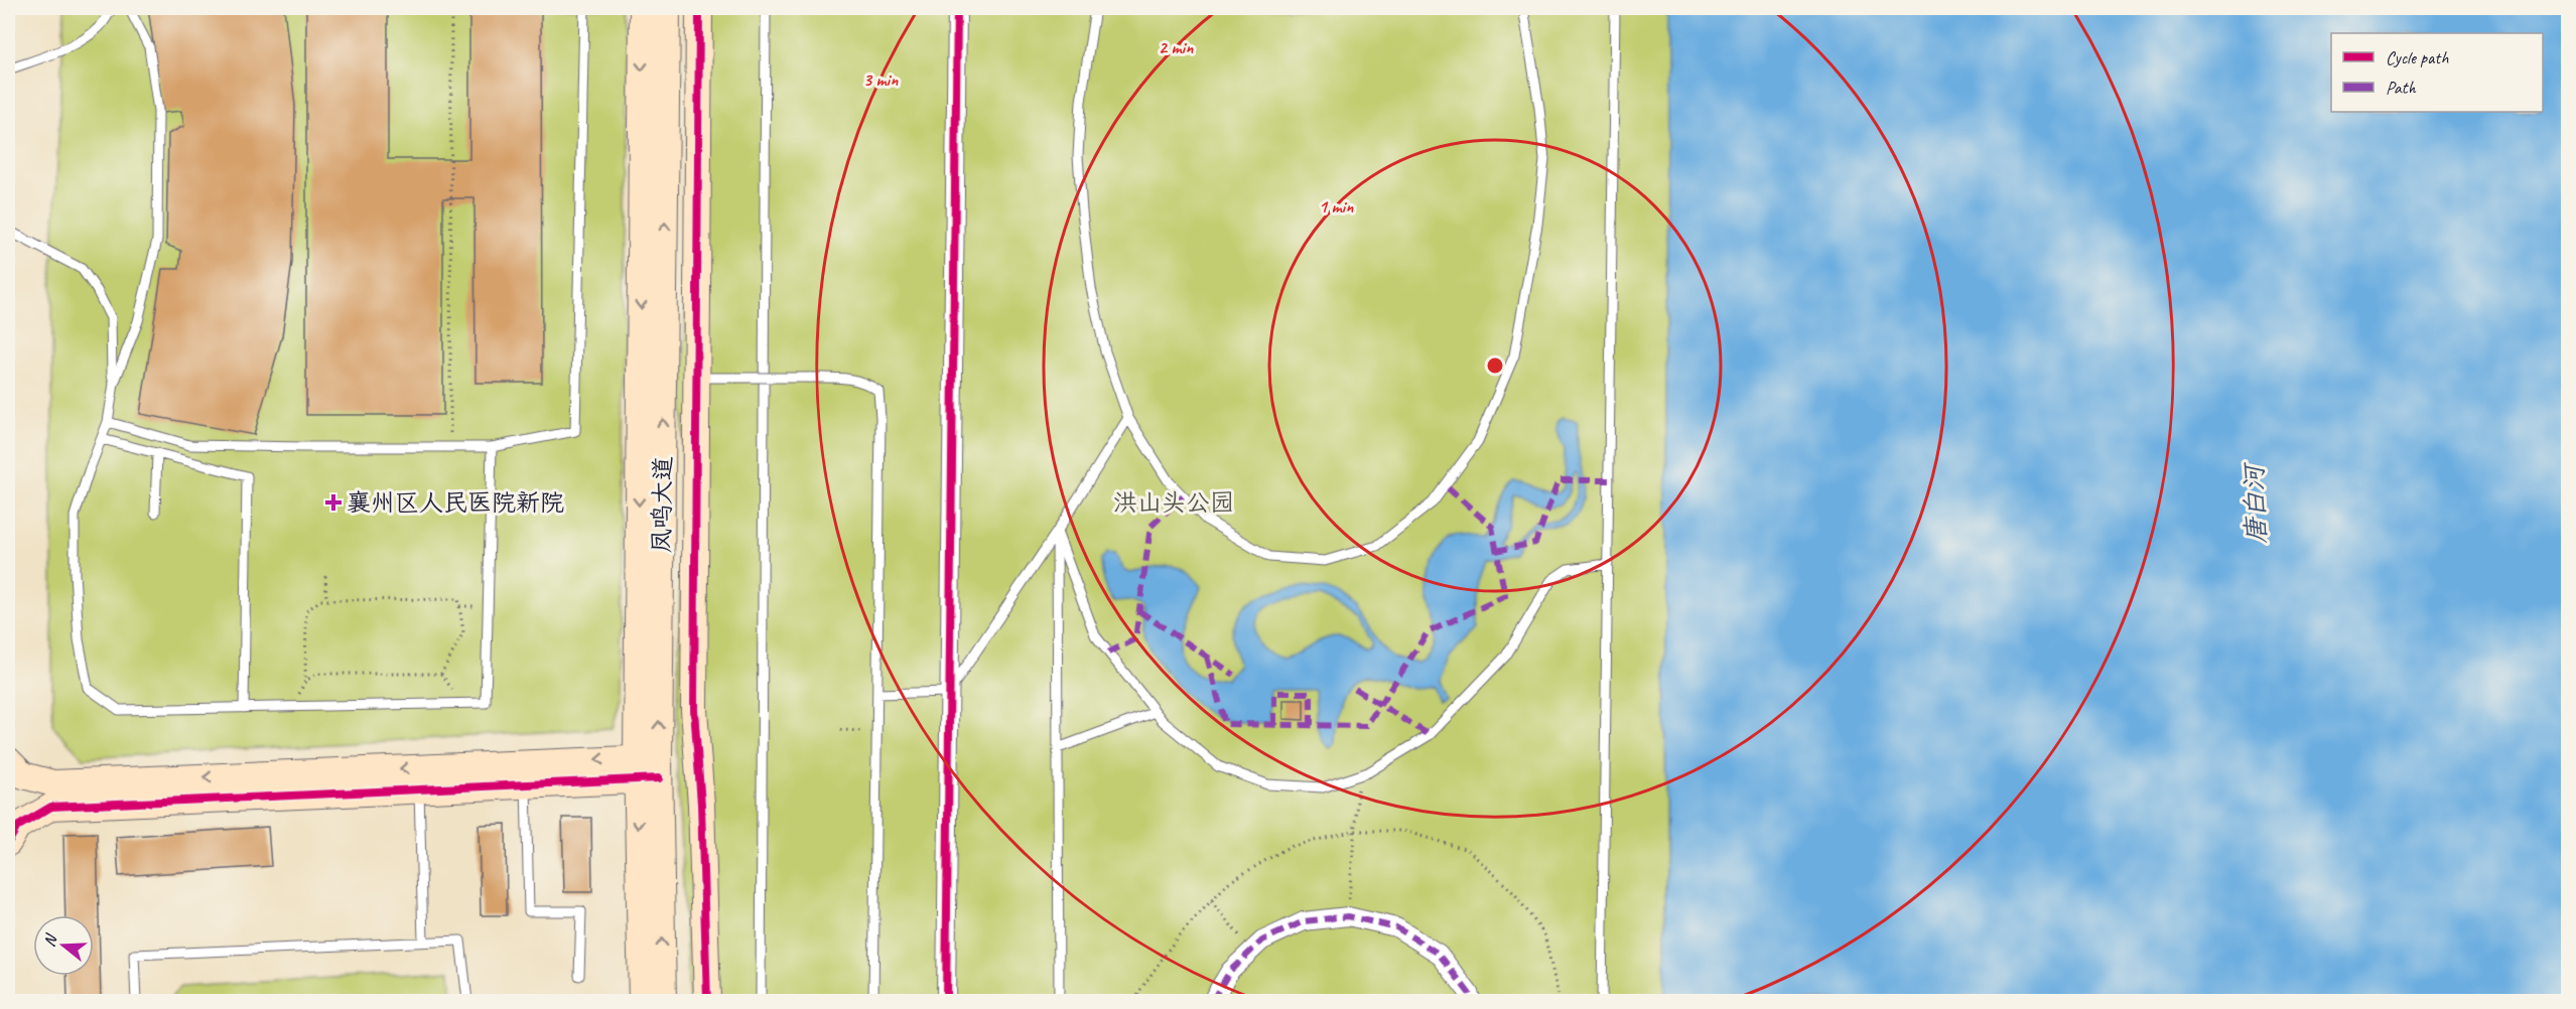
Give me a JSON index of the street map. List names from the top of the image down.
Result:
{
  "streets": {
    "street": ["凤鸣大道"]
  },
  "water": ["唐白河"],
  "parks": ["洪山头公园"],
  "places": {
    "health": ["襄州区人民医院新院"]
  },
  "legend": ["Cycle path", "Path"],
  "north": "left",
  "rings": ["2 min", "3 min", "1 min"]
}
